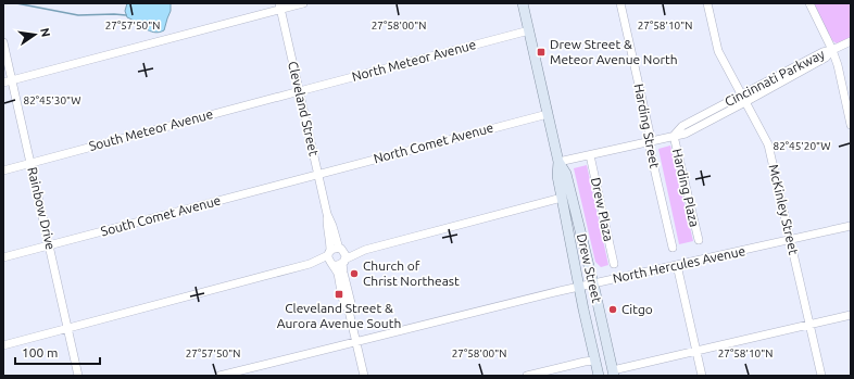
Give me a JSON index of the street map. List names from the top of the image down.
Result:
{
  "streets": {
    "main road": ["Drew Street"],
    "street": [
      "North Meteor Avenue",
      "Cincinnati Parkway",
      "Cleveland Street",
      "Harding Street",
      "South Meteor Avenue",
      "North Comet Avenue",
      "Harding Plaza",
      "Rainbow Drive",
      "Drew Plaza",
      "McKinley Street",
      "South Comet Avenue",
      "North Hercules Avenue"
    ]
  },
  "crossings": [
    ["North Meteor Avenue", "Cleveland Street"],
    ["North Meteor Avenue", "South Meteor Avenue"],
    ["North Meteor Avenue", "Drew Street"],
    ["Cincinnati Parkway", "Harding Street"],
    ["Cincinnati Parkway", "Harding Plaza"],
    ["Cincinnati Parkway", "Drew Plaza"],
    ["Cincinnati Parkway", "McKinley Street"],
    ["Cincinnati Parkway", "Drew Street"],
    ["Cleveland Street", "South Meteor Avenue"],
    ["Cleveland Street", "North Comet Avenue"],
    ["Cleveland Street", "South Comet Avenue"],
    ["South Meteor Avenue", "Rainbow Drive"],
    ["North Comet Avenue", "South Comet Avenue"],
    ["North Comet Avenue", "Drew Street"],
    ["Rainbow Drive", "South Comet Avenue"],
    ["McKinley Street", "North Hercules Avenue"],
    ["North Hercules Avenue", "Drew Street"]
  ],
  "places": {
    "transit": ["Drew Street & Meteor Avenue North", "Cleveland Street & Aurora Avenue South"],
    "other": ["Church of Christ Northeast", "Citgo"]
  },
  "scale_bar": "100 m",
  "north": "right",
  "coordinates": [
    "27°57'50\"N",
    "27°58'00\"N",
    "27°58'10\"N",
    "82°45'30\"W",
    "82°45'20\"W"
  ]
}
